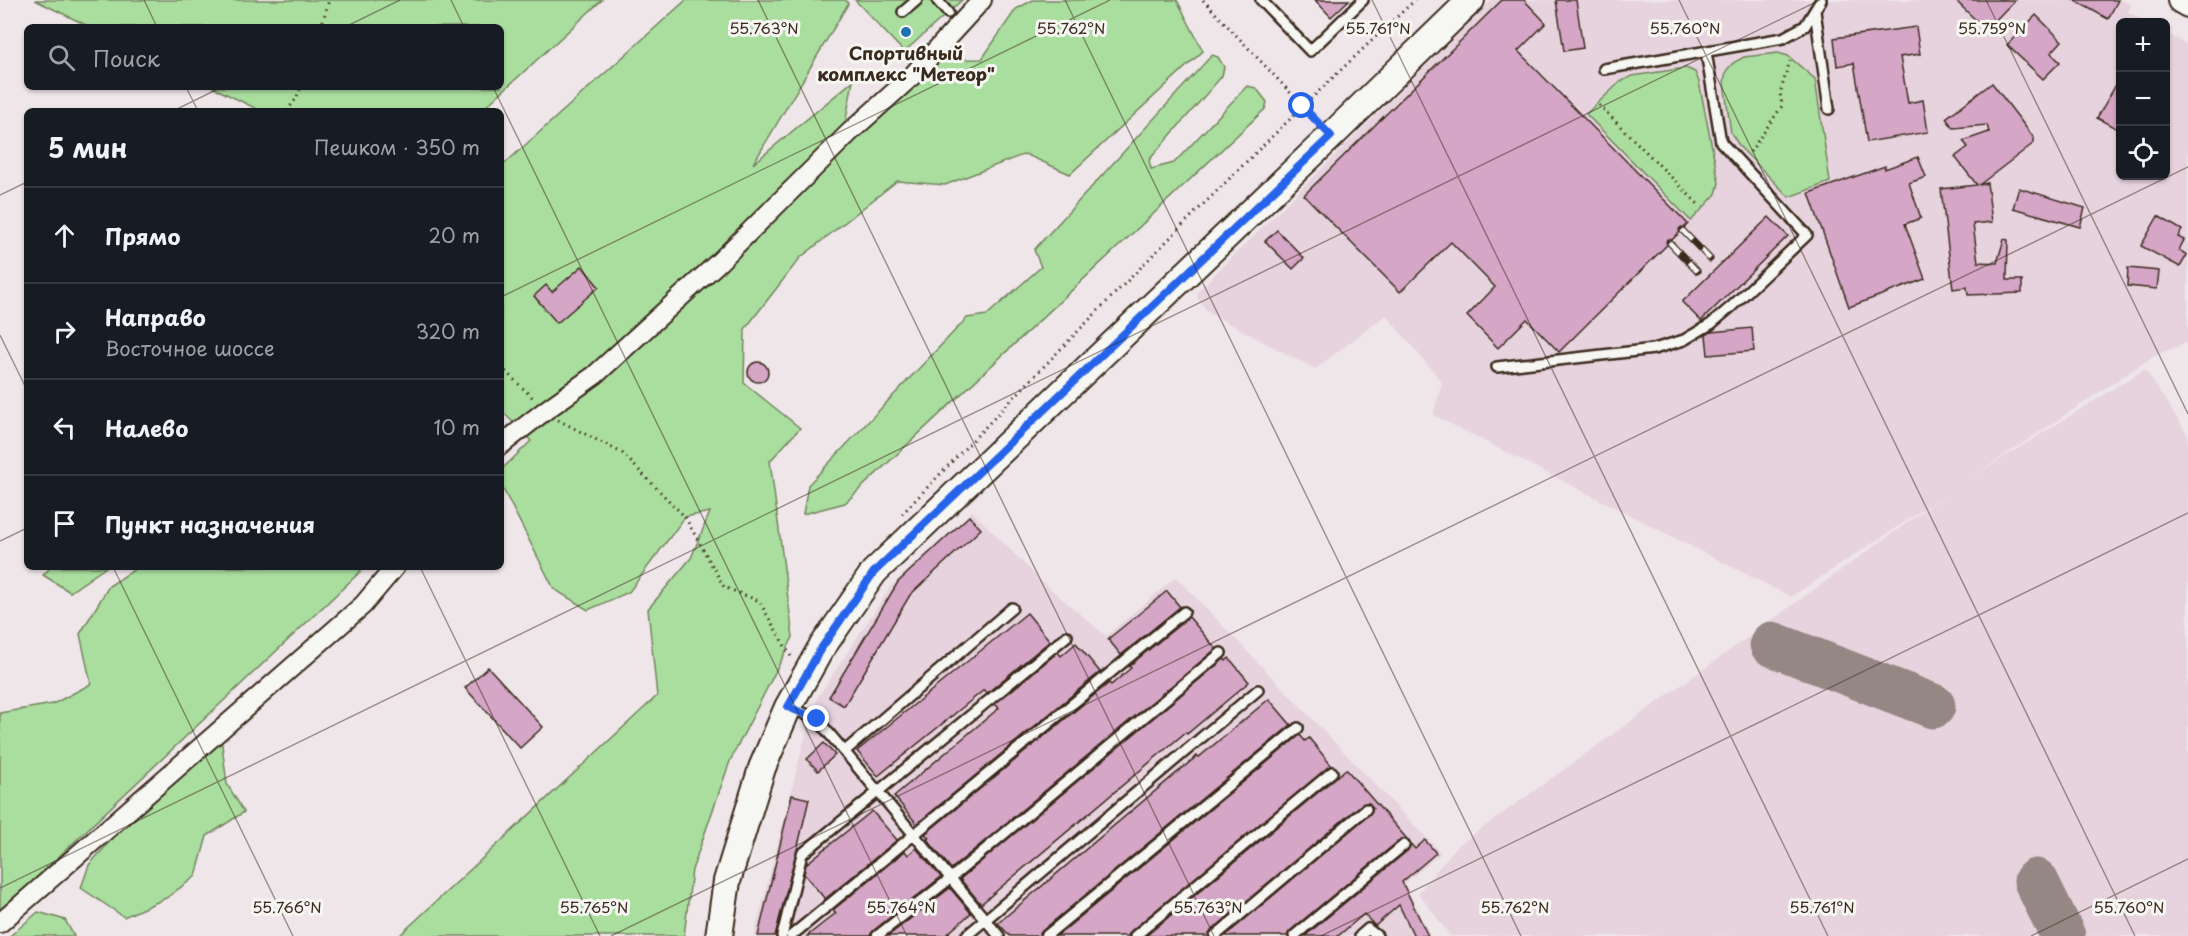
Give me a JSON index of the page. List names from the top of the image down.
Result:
{
  "places": ["Спортивный комплекс \"Метеор\""],
  "page": {
    "map_buttons": ["+", "−"],
    "search": "Поиск",
    "heading": ["5 мин", "Пешком · 350 m"],
    "list": [
      ["Прямо", "20 m"],
      ["Направо", "Восточное шоссе", "320 m"],
      ["Налево", "10 m"],
      "Пункт назначения"
    ]
  },
  "coordinates": [
    "55.759°N",
    "55.763°N",
    "55.762°N",
    "55.761°N",
    "55.760°N",
    "55.766°N",
    "55.765°N",
    "55.764°N"
  ]
}
